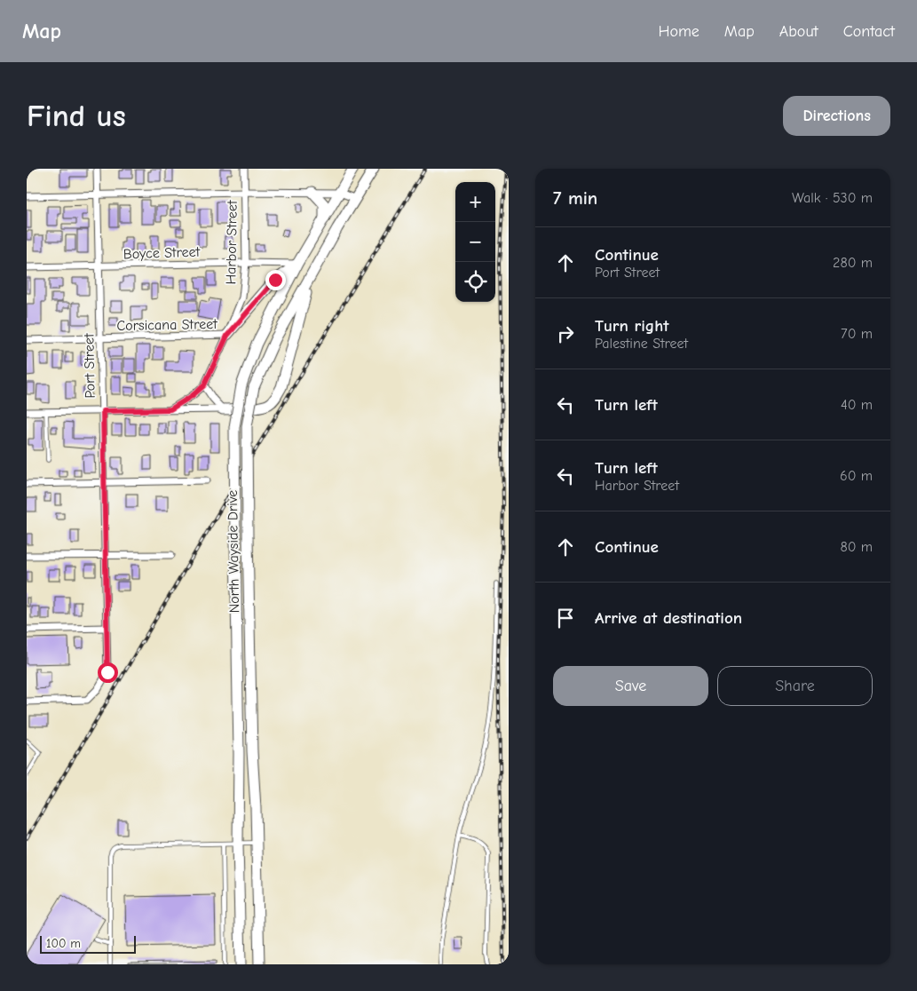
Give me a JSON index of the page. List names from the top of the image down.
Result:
{
  "streets": {
    "main road": ["North Wayside Drive"],
    "street": [
      "Harbor Street",
      "Boyce Street",
      "Corsicana Street",
      "Port Street"
    ]
  },
  "crossings": [
    ["Harbor Street", "Boyce Street"],
    ["Harbor Street", "Corsicana Street"],
    ["Boyce Street", "Port Street"],
    ["Boyce Street", "North Wayside Drive"],
    ["Corsicana Street", "Port Street"]
  ],
  "scale_bar": "100 m",
  "page": {
    "header": "Map",
    "nav": [
      "Home",
      "Map",
      "About",
      "Contact"
    ],
    "buttons": [
      "Directions",
      ["Save", "Share"]
    ],
    "title": "Find us",
    "heading": ["7 min", "Walk · 530 m"],
    "map_buttons": ["+", "−"],
    "list": [
      ["Continue", "Port Street", "280 m"],
      ["Turn right", "Palestine Street", "70 m"],
      ["Turn left", "40 m"],
      ["Turn left", "Harbor Street", "60 m"],
      ["Continue", "80 m"],
      "Arrive at destination"
    ],
    "scale": "100 m"
  }
}
